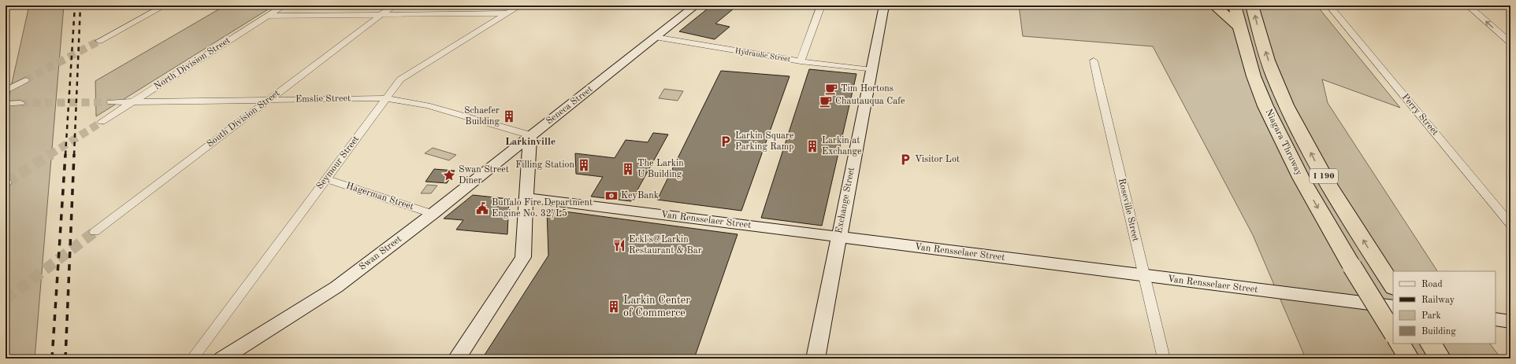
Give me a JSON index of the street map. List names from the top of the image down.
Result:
{
  "streets": {
    "highway": ["Niagara Thruway", "I 190"],
    "street": [
      "Hydraulic Street",
      "North Division Street",
      "Emslie Street",
      "Seneca Street",
      "Perry Street",
      "South Division Street",
      "Seymour Street",
      "Hagerman Street",
      "Exchange Street",
      "Roseville Street",
      "Van Rensselaer Street",
      "Swan Street"
    ]
  },
  "crossings": [
    ["Hydraulic Street", "Seneca Street"],
    ["Hydraulic Street", "Exchange Street"],
    ["North Division Street", "Emslie Street"],
    ["Emslie Street", "Seneca Street"],
    ["Emslie Street", "South Division Street"],
    ["Emslie Street", "Seymour Street"],
    ["Emslie Street", "Swan Street"],
    ["Seneca Street", "Swan Street"],
    ["Seymour Street", "Hagerman Street"],
    ["Hagerman Street", "Swan Street"],
    ["Exchange Street", "Van Rensselaer Street"],
    ["Roseville Street", "Van Rensselaer Street"]
  ],
  "districts": ["Larkinville"],
  "places": {
    "cafe": ["Tim Hortons", "Chautauqua Cafe"],
    "building": [
      "Schaefer Building",
      "Larkin at Exchange",
      "Filling Station",
      "The Larkin U Building",
      "Larkin Center of Commerce"
    ],
    "parking": ["Larkin Square Parking Ramp", "Visitor Lot"],
    "place": ["Swan Street Diner"],
    "bank": ["KeyBank"],
    "public building": ["Buffalo Fire Department Engine No. 32/L5"],
    "restaurant": ["Eckl's@Larkin Restaurant & Bar"]
  },
  "legend": [
    "Road",
    "Railway",
    "Park",
    "Building"
  ]
}
